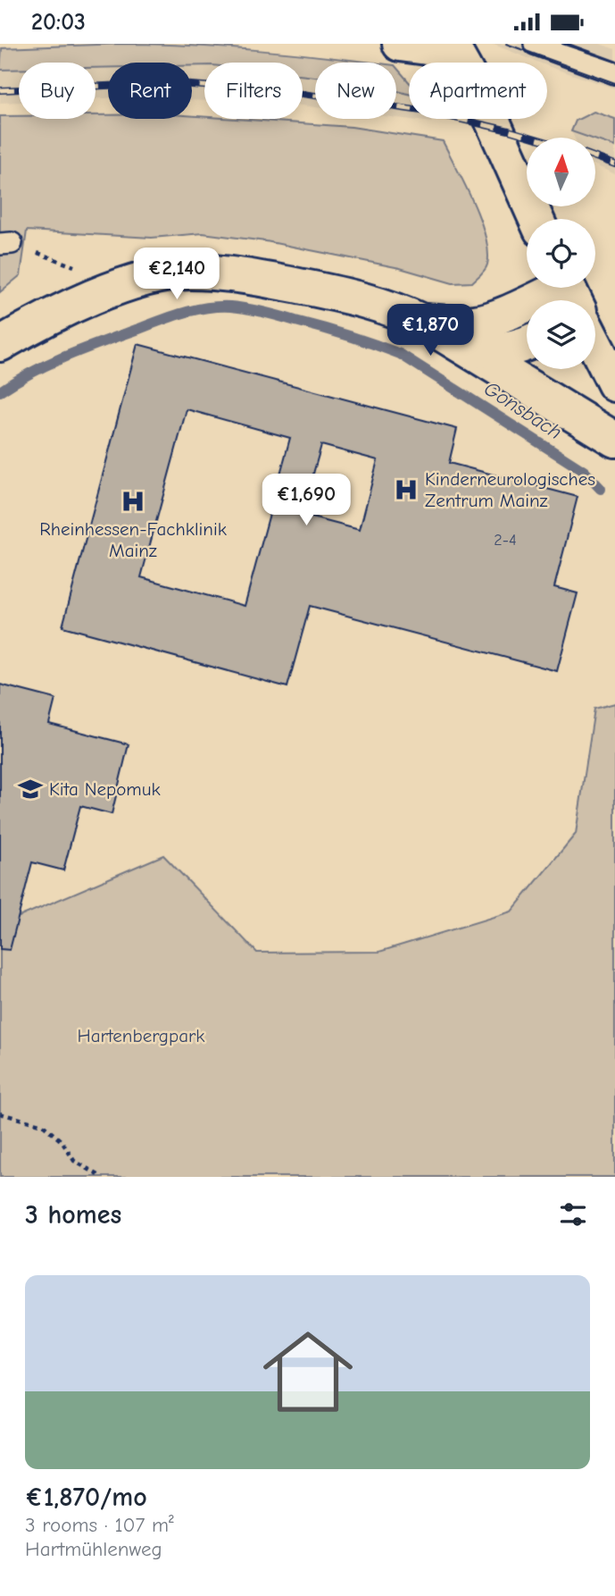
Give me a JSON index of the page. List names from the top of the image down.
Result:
{
  "water": ["Gonsbach"],
  "parks": ["Hartenbergpark"],
  "places": {
    "hospital": ["Kinderneurologisches Zentrum Mainz", "Rheinhessen-Fachklinik Mainz"],
    "school or university": ["Kita Nepomuk"]
  },
  "house_numbers": ["2-4"],
  "north": "top",
  "page": {
    "status": "20:03",
    "chip": [
      "Buy",
      "Rent",
      "Filters",
      "New",
      "Apartment"
    ],
    "price": ["€2,140", "€1,870", "€1,690"],
    "heading": "3 homes",
    "list": [
      {
        "name": "€1,870/mo",
        "note": "3 rooms · 107 m² · Hartmühlenweg"
      }
    ]
  }
}
